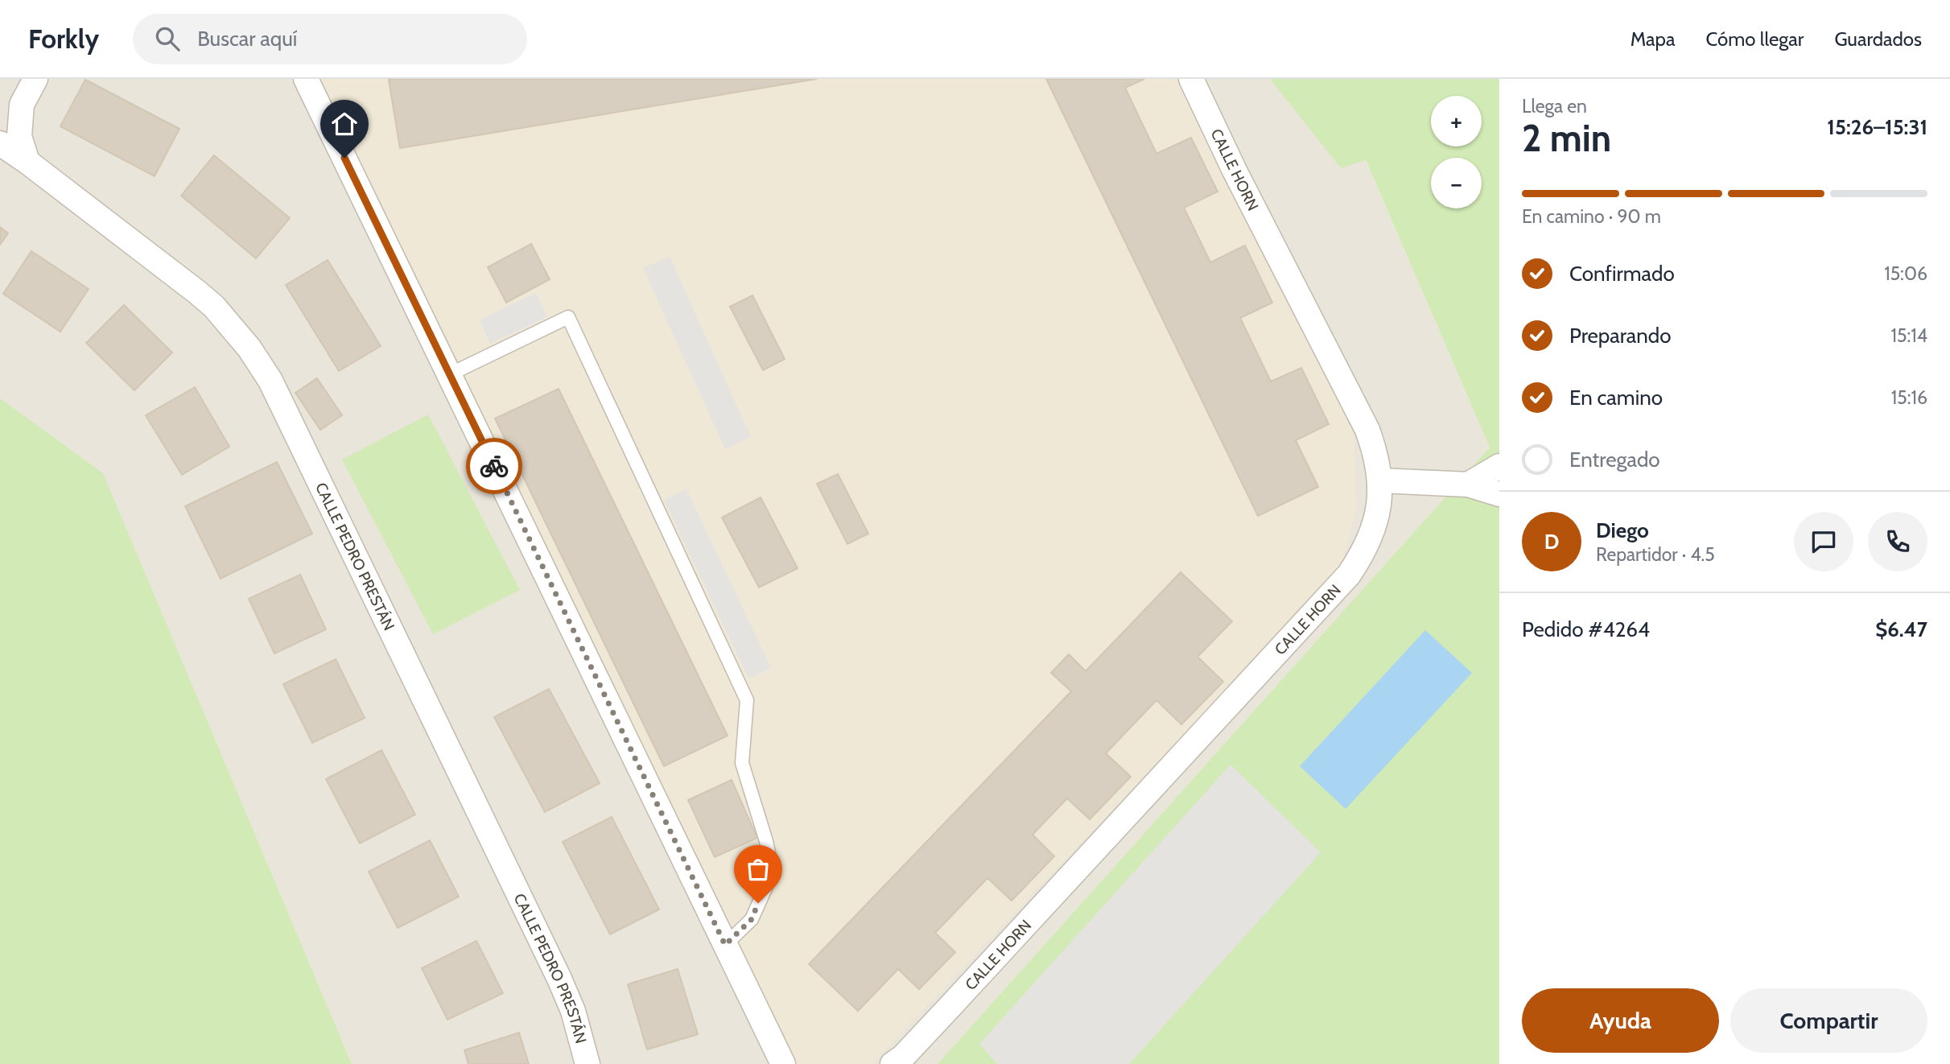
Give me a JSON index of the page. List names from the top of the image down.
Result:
{
  "streets": {
    "street": ["CALLE HORN", "CALLE PEDRO PRESTÁN"]
  },
  "page": {
    "header": "Forkly",
    "search": "Buscar aquí",
    "nav": ["Mapa", "Cómo llegar", "Guardados"],
    "heading": ["2 min", "Llega en", "15:26–15:31"],
    "panel": [
      "Diego",
      "Repartidor · 4.5",
      "Pedido #4264",
      "$6.47"
    ],
    "map_buttons": ["+", "−"],
    "bar": "En camino · 90 m",
    "list": [
      ["Confirmado", "15:06"],
      ["Preparando", "15:14"],
      ["En camino", "15:16"],
      "Entregado"
    ],
    "round": "D",
    "buttons": ["Ayuda", "Compartir"]
  }
}
